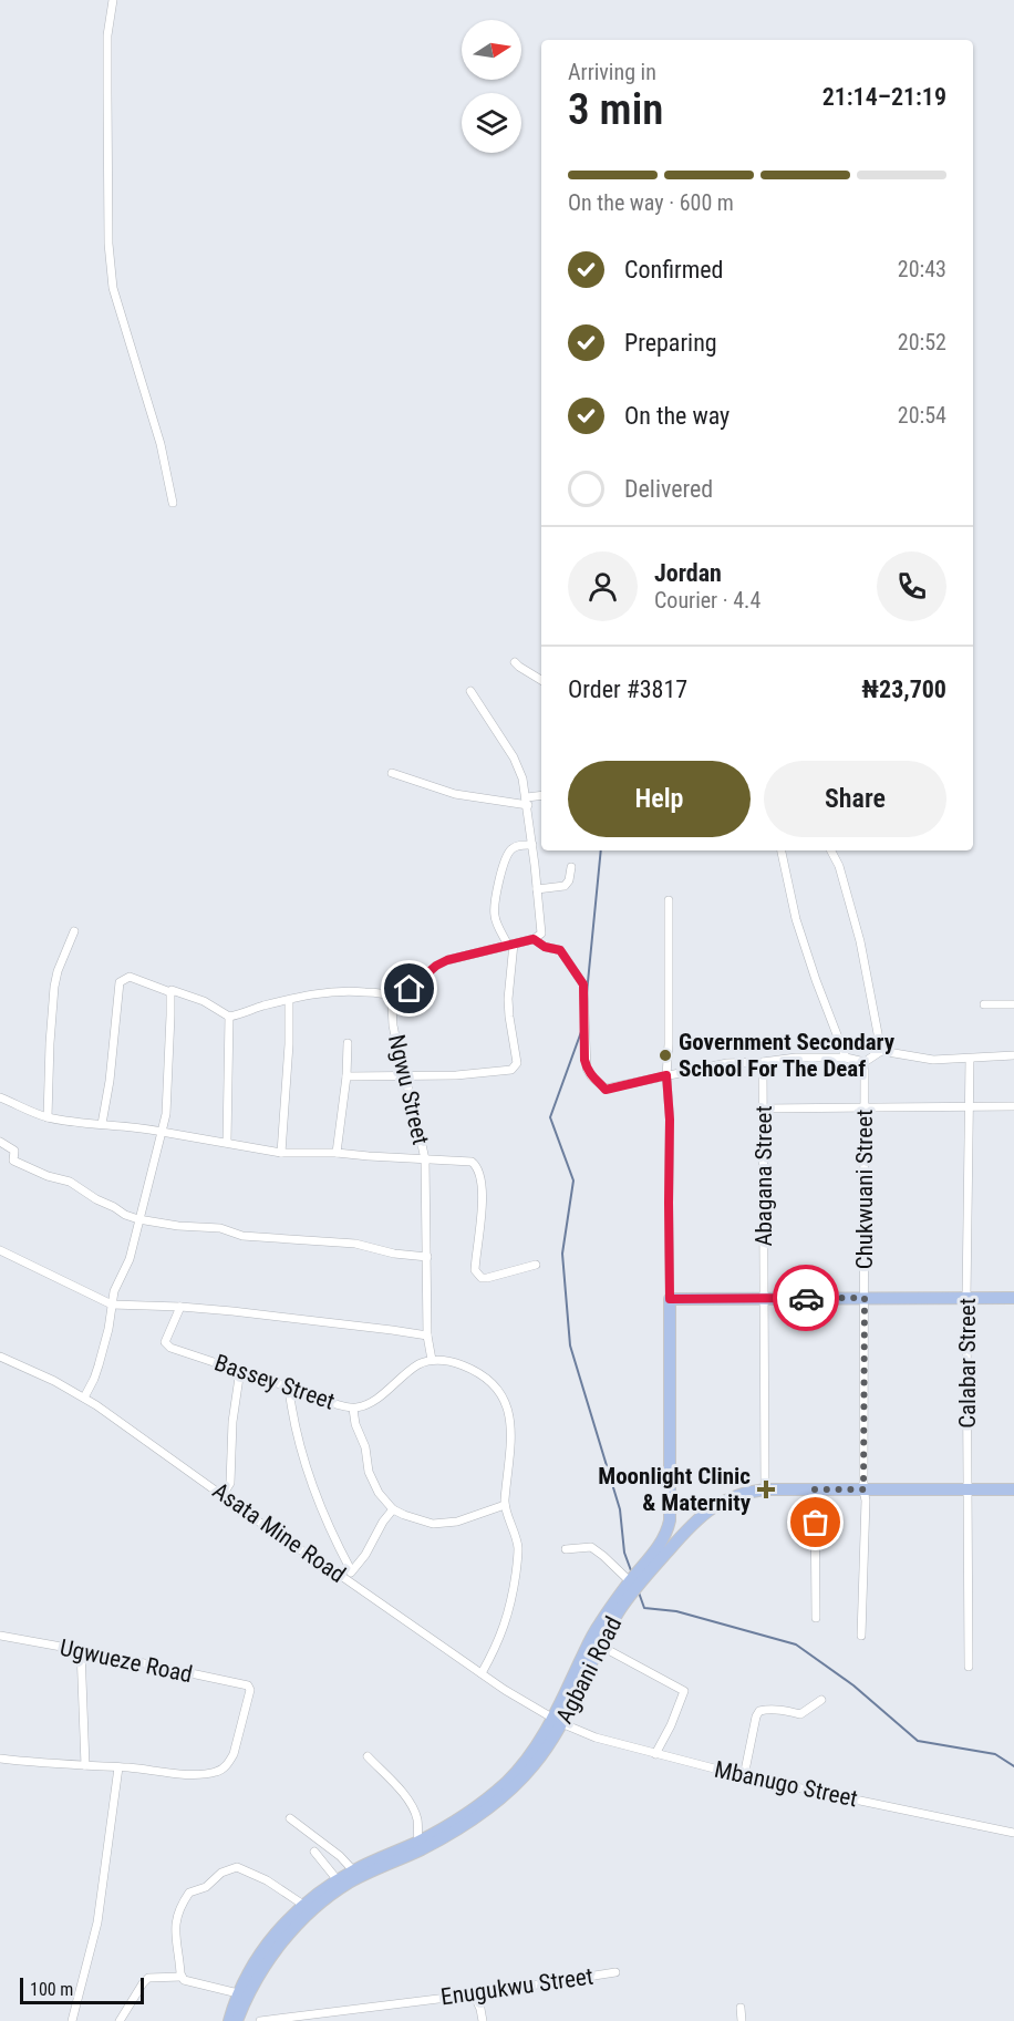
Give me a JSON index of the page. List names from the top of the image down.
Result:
{
  "streets": {
    "main road": ["Agbani Road"],
    "street": [
      "Ngwu Street",
      "Abagana Street",
      "Chukwuani Street",
      "Calabar Street",
      "Bassey Street",
      "Asata Mine Road",
      "Ugwueze Road",
      "Mbanugo Street",
      "Enugukwu Street"
    ]
  },
  "crossings": [
    ["Ngwu Street", "Bassey Street"],
    ["Abagana Street", "Agbani Road"],
    ["Chukwuani Street", "Agbani Road"],
    ["Calabar Street", "Agbani Road"],
    ["Asata Mine Road", "Agbani Road"],
    ["Asata Mine Road", "Mbanugo Street"],
    ["Agbani Road", "Mbanugo Street"]
  ],
  "places": {
    "other": ["Government Secondary School For The Deaf"],
    "health": ["Moonlight Clinic & Maternity"]
  },
  "scale_bar": "100 m",
  "north": "right",
  "page": {
    "heading": ["3 min", "Arriving in", "21:14–21:19"],
    "panel": [
      "Jordan",
      "Courier · 4.4",
      "Order #3817",
      "₦23,700"
    ],
    "bar": "On the way · 600 m",
    "list": [
      ["Confirmed", "20:43"],
      ["Preparing", "20:52"],
      ["On the way", "20:54"],
      "Delivered"
    ],
    "buttons": ["Help", "Share"],
    "scale": "100 m"
  }
}
